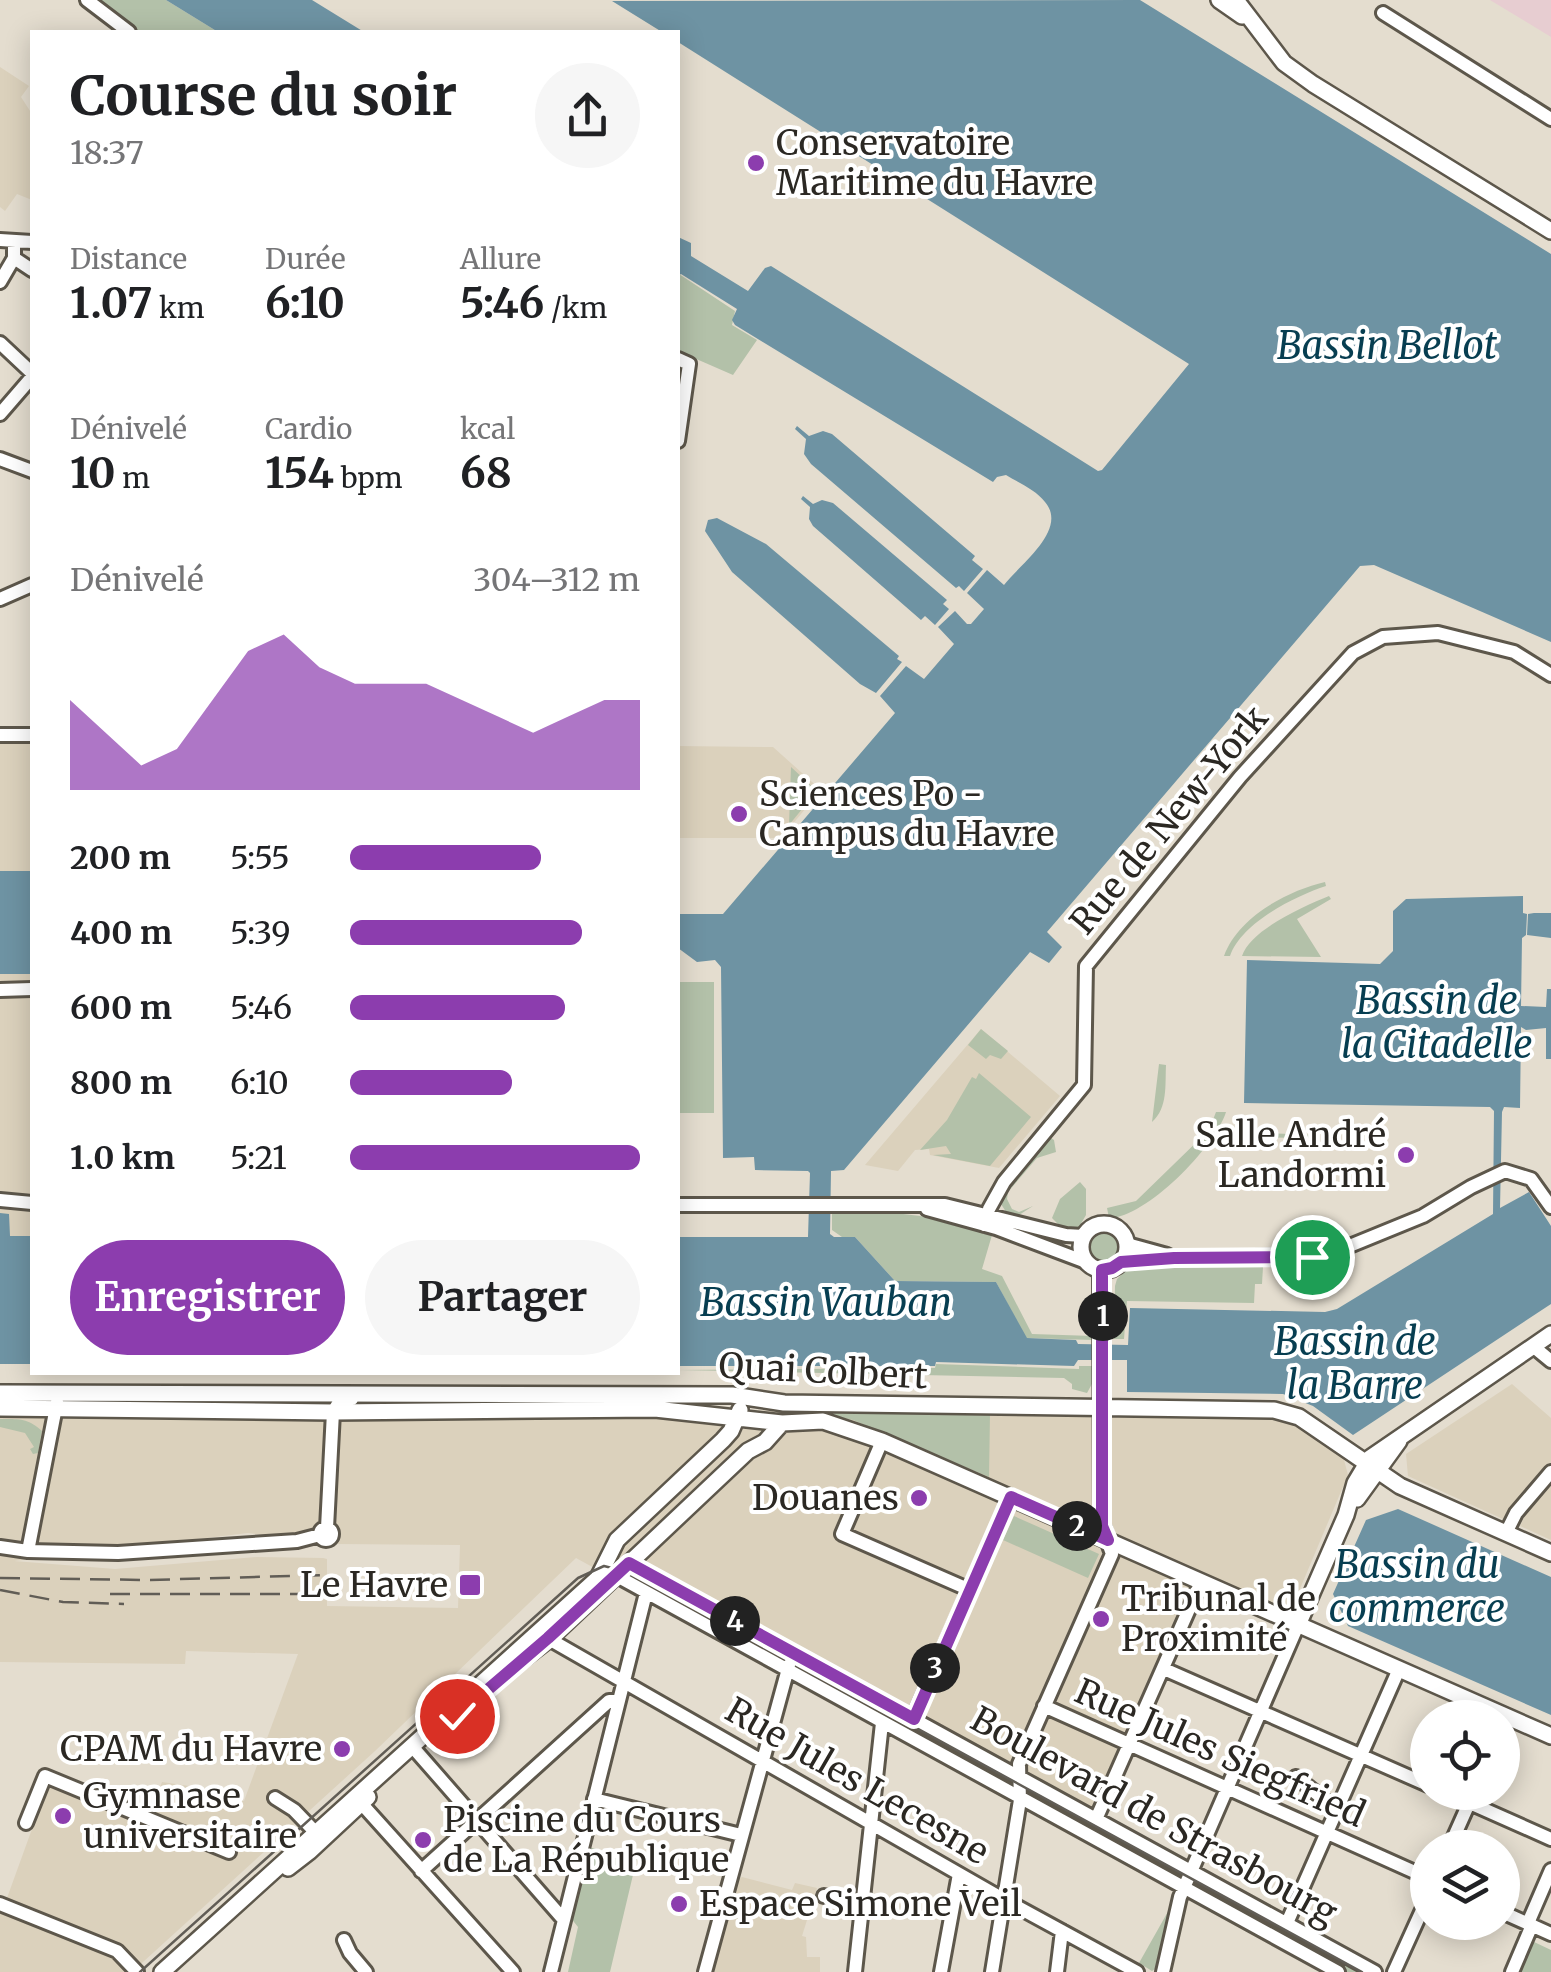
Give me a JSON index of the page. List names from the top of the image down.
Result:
{
  "streets": {
    "main road": ["Quai Colbert"],
    "street": [
      "Rue de New-York",
      "Rue Jules Siegfried",
      "Rue Jules Lecesne",
      "Boulevard de Strasbourg"
    ]
  },
  "water": [
    "Bassin Bellot",
    "Bassin de la Citadelle",
    "Bassin Vauban",
    "Bassin de la Barre",
    "Bassin du commerce"
  ],
  "places": {
    "other": [
      "Conservatoire Maritime du Havre",
      "Sciences Po - Campus du Havre",
      "Salle André Landormi",
      "Douanes",
      "Tribunal de Proximité",
      "CPAM du Havre",
      "Gymnase universitaire",
      "Piscine du Cours de La République",
      "Espace Simone Veil"
    ],
    "transit": ["Le Havre"]
  },
  "page": {
    "heading": ["Course du soir", "18:37"],
    "stats": [
      ["Distance", "1.07 km"],
      ["Durée", "6:10"],
      ["Allure", "5:46 /km"],
      ["Dénivelé", "10 m"],
      ["Cardio", "154 bpm"],
      ["kcal", "68"]
    ],
    "chart": ["Dénivelé", "304–312 m"],
    "list": [
      {
        "name": "200 m",
        "note": "5:55"
      },
      {
        "name": "400 m",
        "note": "5:39"
      },
      {
        "name": "600 m",
        "note": "5:46"
      },
      {
        "name": "800 m",
        "note": "6:10"
      },
      {
        "name": "1.0 km",
        "note": "5:21"
      }
    ],
    "buttons": ["Enregistrer", "Partager"],
    "pins": [
      "1",
      "2",
      "4",
      "3"
    ]
  }
}
